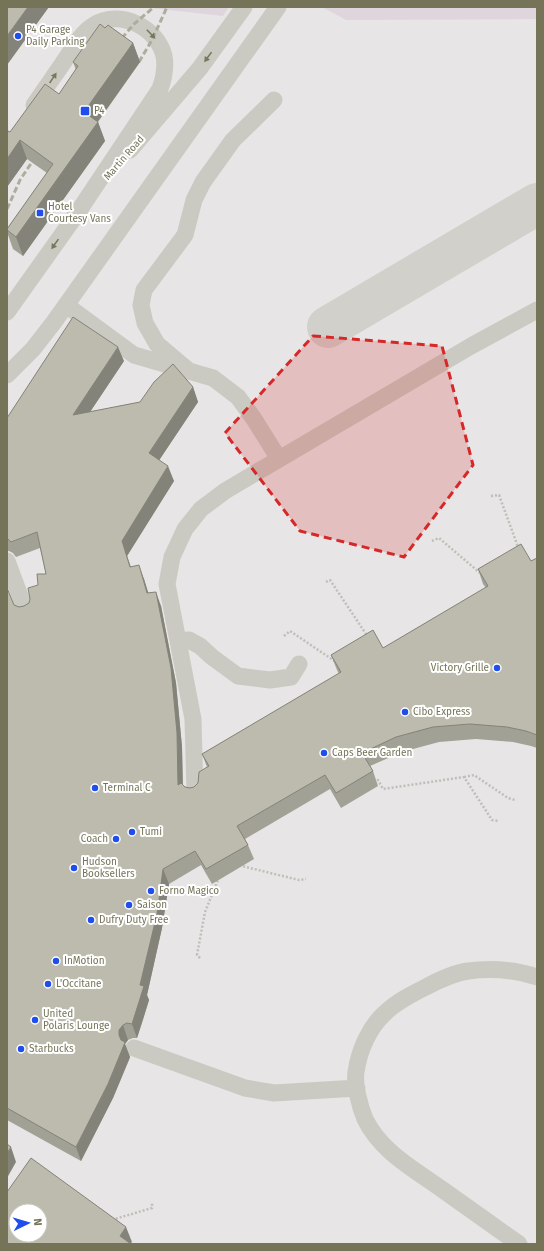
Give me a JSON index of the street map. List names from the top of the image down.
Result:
{
  "streets": {
    "street": ["Martin Road"]
  },
  "places": {
    "other": [
      "P4 Garage Daily Parking",
      "Victory Grille",
      "Cibo Express",
      "Caps Beer Garden",
      "Terminal C",
      "Tumi",
      "Coach",
      "Hudson Booksellers",
      "Forno Magico",
      "Saison",
      "Dufry Duty Free",
      "InMotion",
      "L'Occitane",
      "United Polaris Lounge",
      "Starbucks"
    ],
    "transit": ["P4", "Hotel Courtesy Vans"]
  },
  "north": "right"
}
